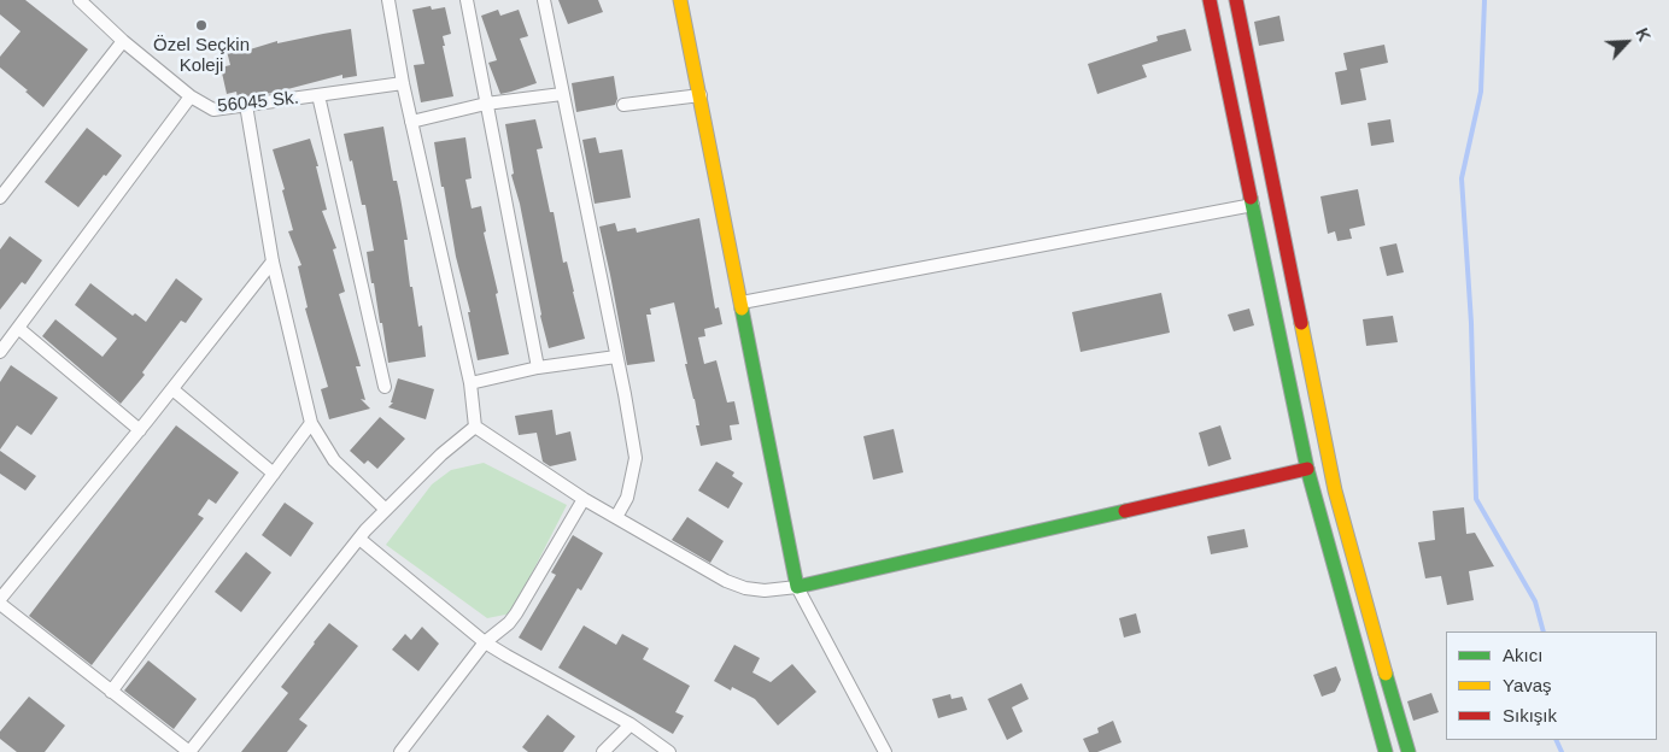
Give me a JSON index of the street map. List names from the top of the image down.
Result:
{
  "streets": {
    "street": ["56045 Sk."]
  },
  "places": ["Özel Seçkin Koleji"],
  "legend": ["Akıcı", "Yavaş", "Sıkışık"],
  "north": "top right"
}
